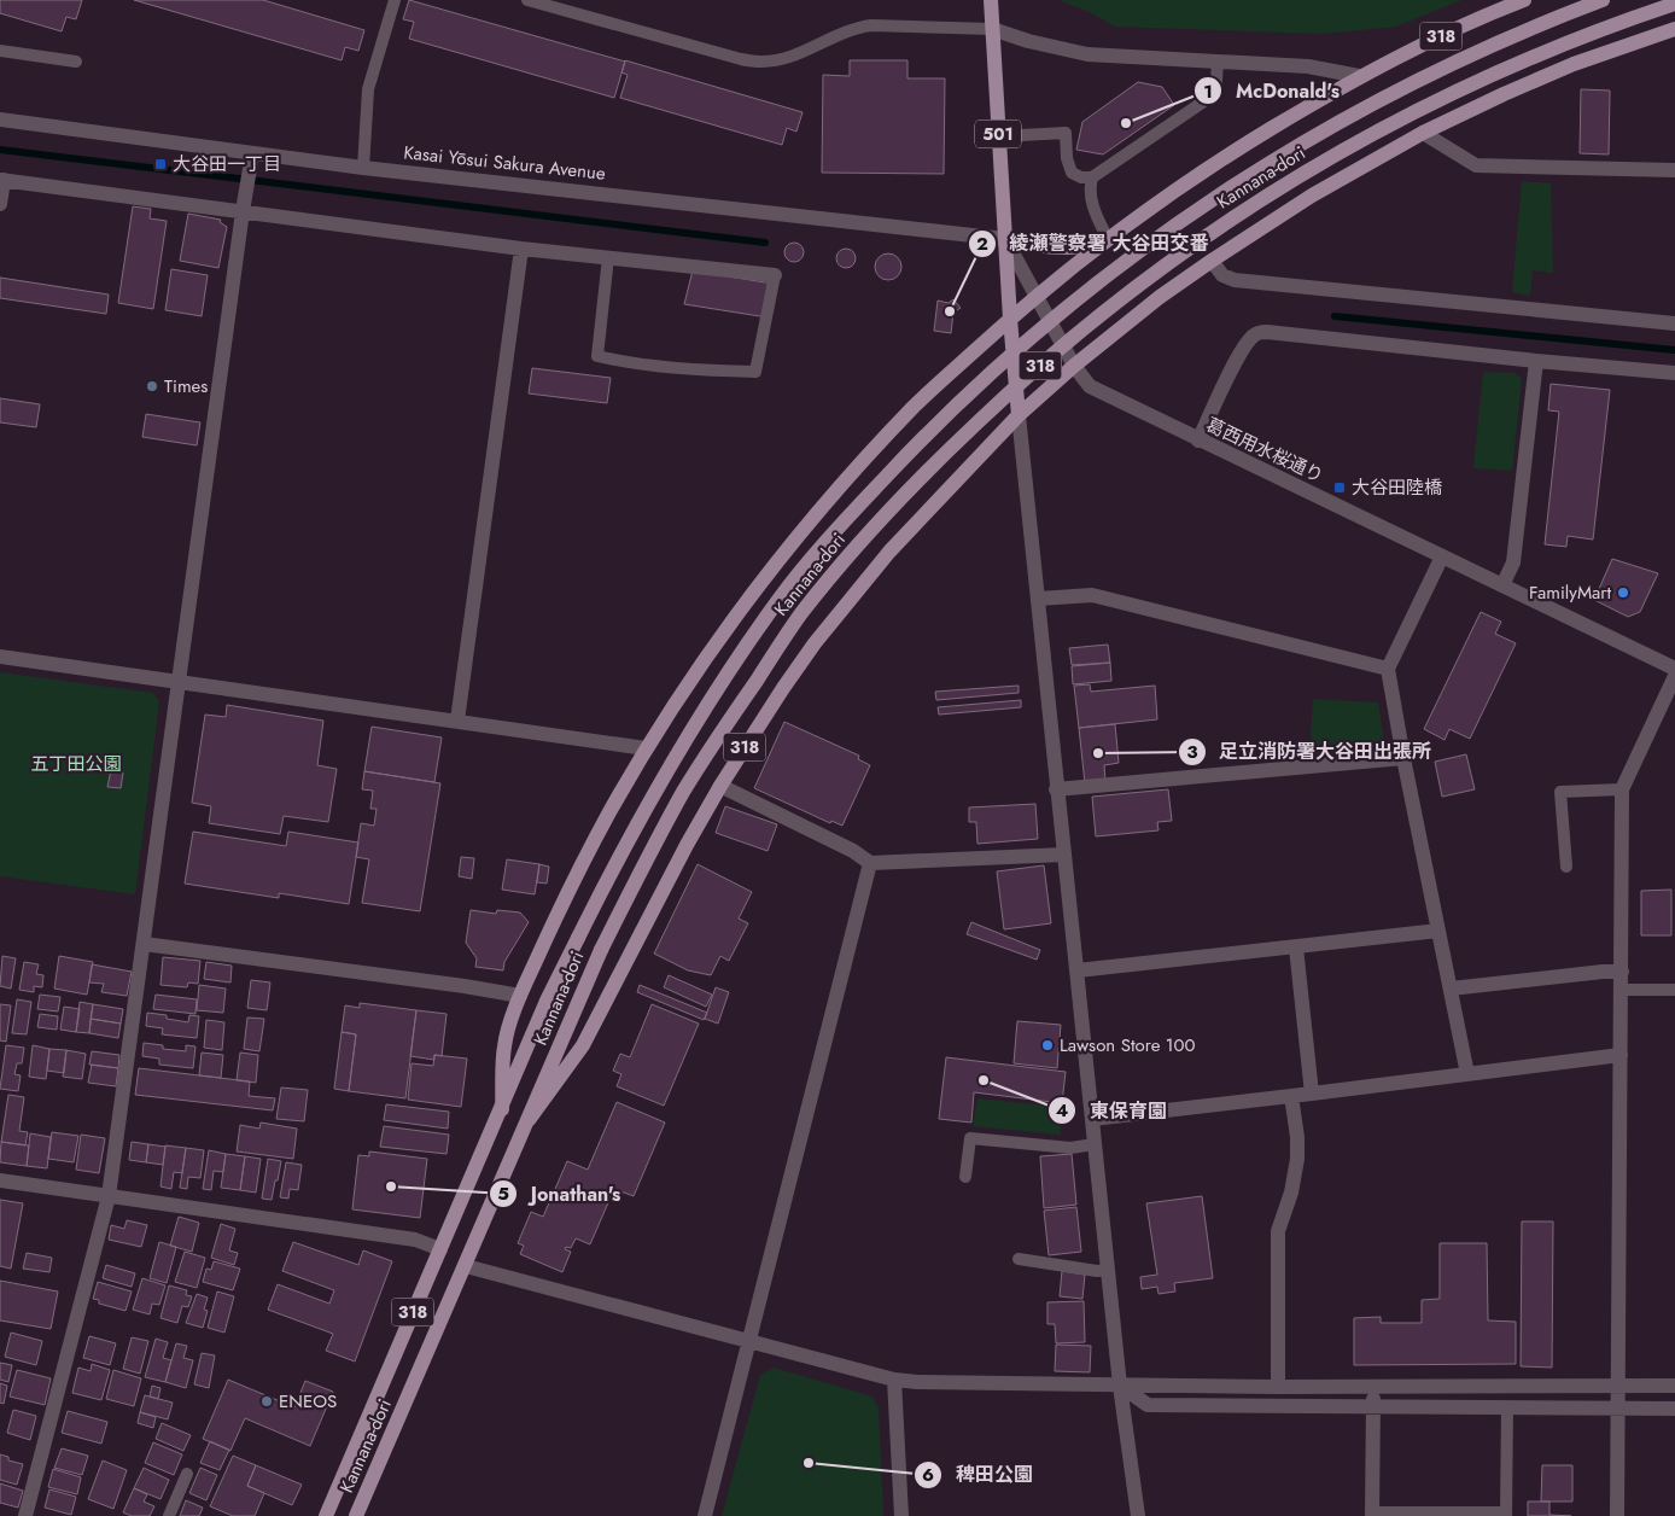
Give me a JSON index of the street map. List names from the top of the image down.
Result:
{
  "streets": {
    "main road": ["318", "501", "Kannana-dori"],
    "street": ["Kasai Yōsui Sakura Avenue", "葛西用水桜通り"]
  },
  "crossings": [
    ["318", "501"],
    ["318", "Kannana-dori"],
    ["318", "葛西用水桜通り"],
    ["501", "Kasai Yōsui Sakura Avenue"],
    ["501", "葛西用水桜通り"],
    ["Kasai Yōsui Sakura Avenue", "葛西用水桜通り"]
  ],
  "parks": ["五丁田公園"],
  "places": {
    "other": [
      "McDonald's",
      "綾瀬警察署 大谷田交番",
      "Times",
      "FamilyMart",
      "足立消防署大谷田出張所",
      "Lawson Store 100",
      "東保育園",
      "Jonathan's",
      "ENEOS",
      "稗田公園"
    ],
    "transit": ["大谷田一丁目", "大谷田陸橋"]
  }
}
